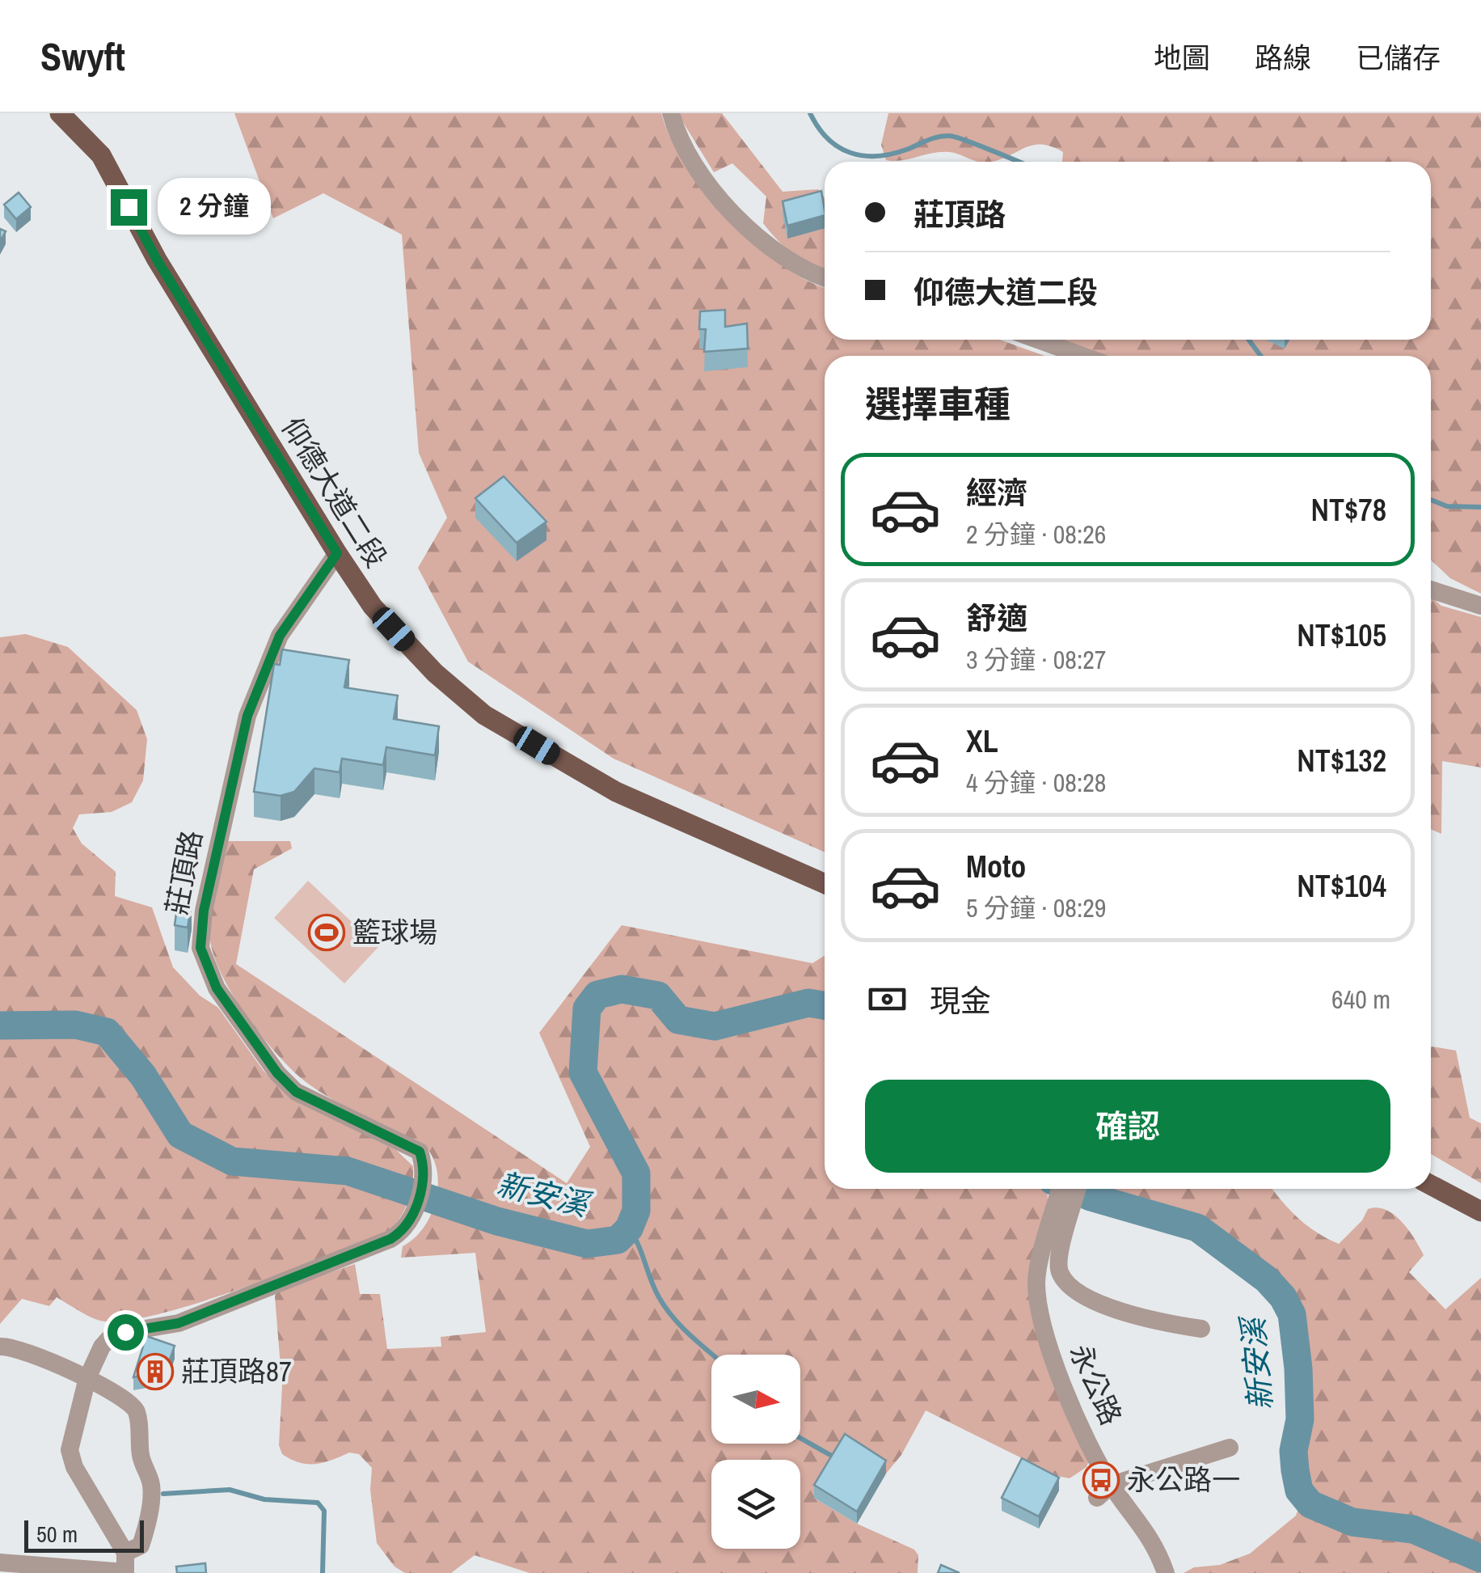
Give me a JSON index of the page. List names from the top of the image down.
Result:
{
  "streets": {
    "main road": ["仰德大道二段"],
    "street": ["莊頂路", "永公路"]
  },
  "crossings": [
    ["仰德大道二段", "莊頂路"]
  ],
  "water": ["新安溪"],
  "places": {
    "sports": ["籃球場"],
    "building": ["莊頂路87"],
    "bus stop": ["永公路一"]
  },
  "scale_bar": "50 m",
  "north": "right",
  "page": {
    "header": "Swyft",
    "nav": ["地圖", "路線", "已儲存"],
    "banner": ["莊頂路", "仰德大道二段"],
    "bubble": "2 分鐘",
    "heading": "選擇車種",
    "list": [
      {
        "name": "經濟",
        "note": "2 分鐘 · 08:26",
        "value": "NT$78"
      },
      {
        "name": "舒適",
        "note": "3 分鐘 · 08:27",
        "value": "NT$105"
      },
      {
        "name": "XL",
        "note": "4 分鐘 · 08:28",
        "value": "NT$132"
      },
      {
        "name": "Moto",
        "note": "5 分鐘 · 08:29",
        "value": "NT$104"
      }
    ],
    "pay": ["現金", "640 m"],
    "buttons": "確認",
    "scale": "50 m"
  }
}
